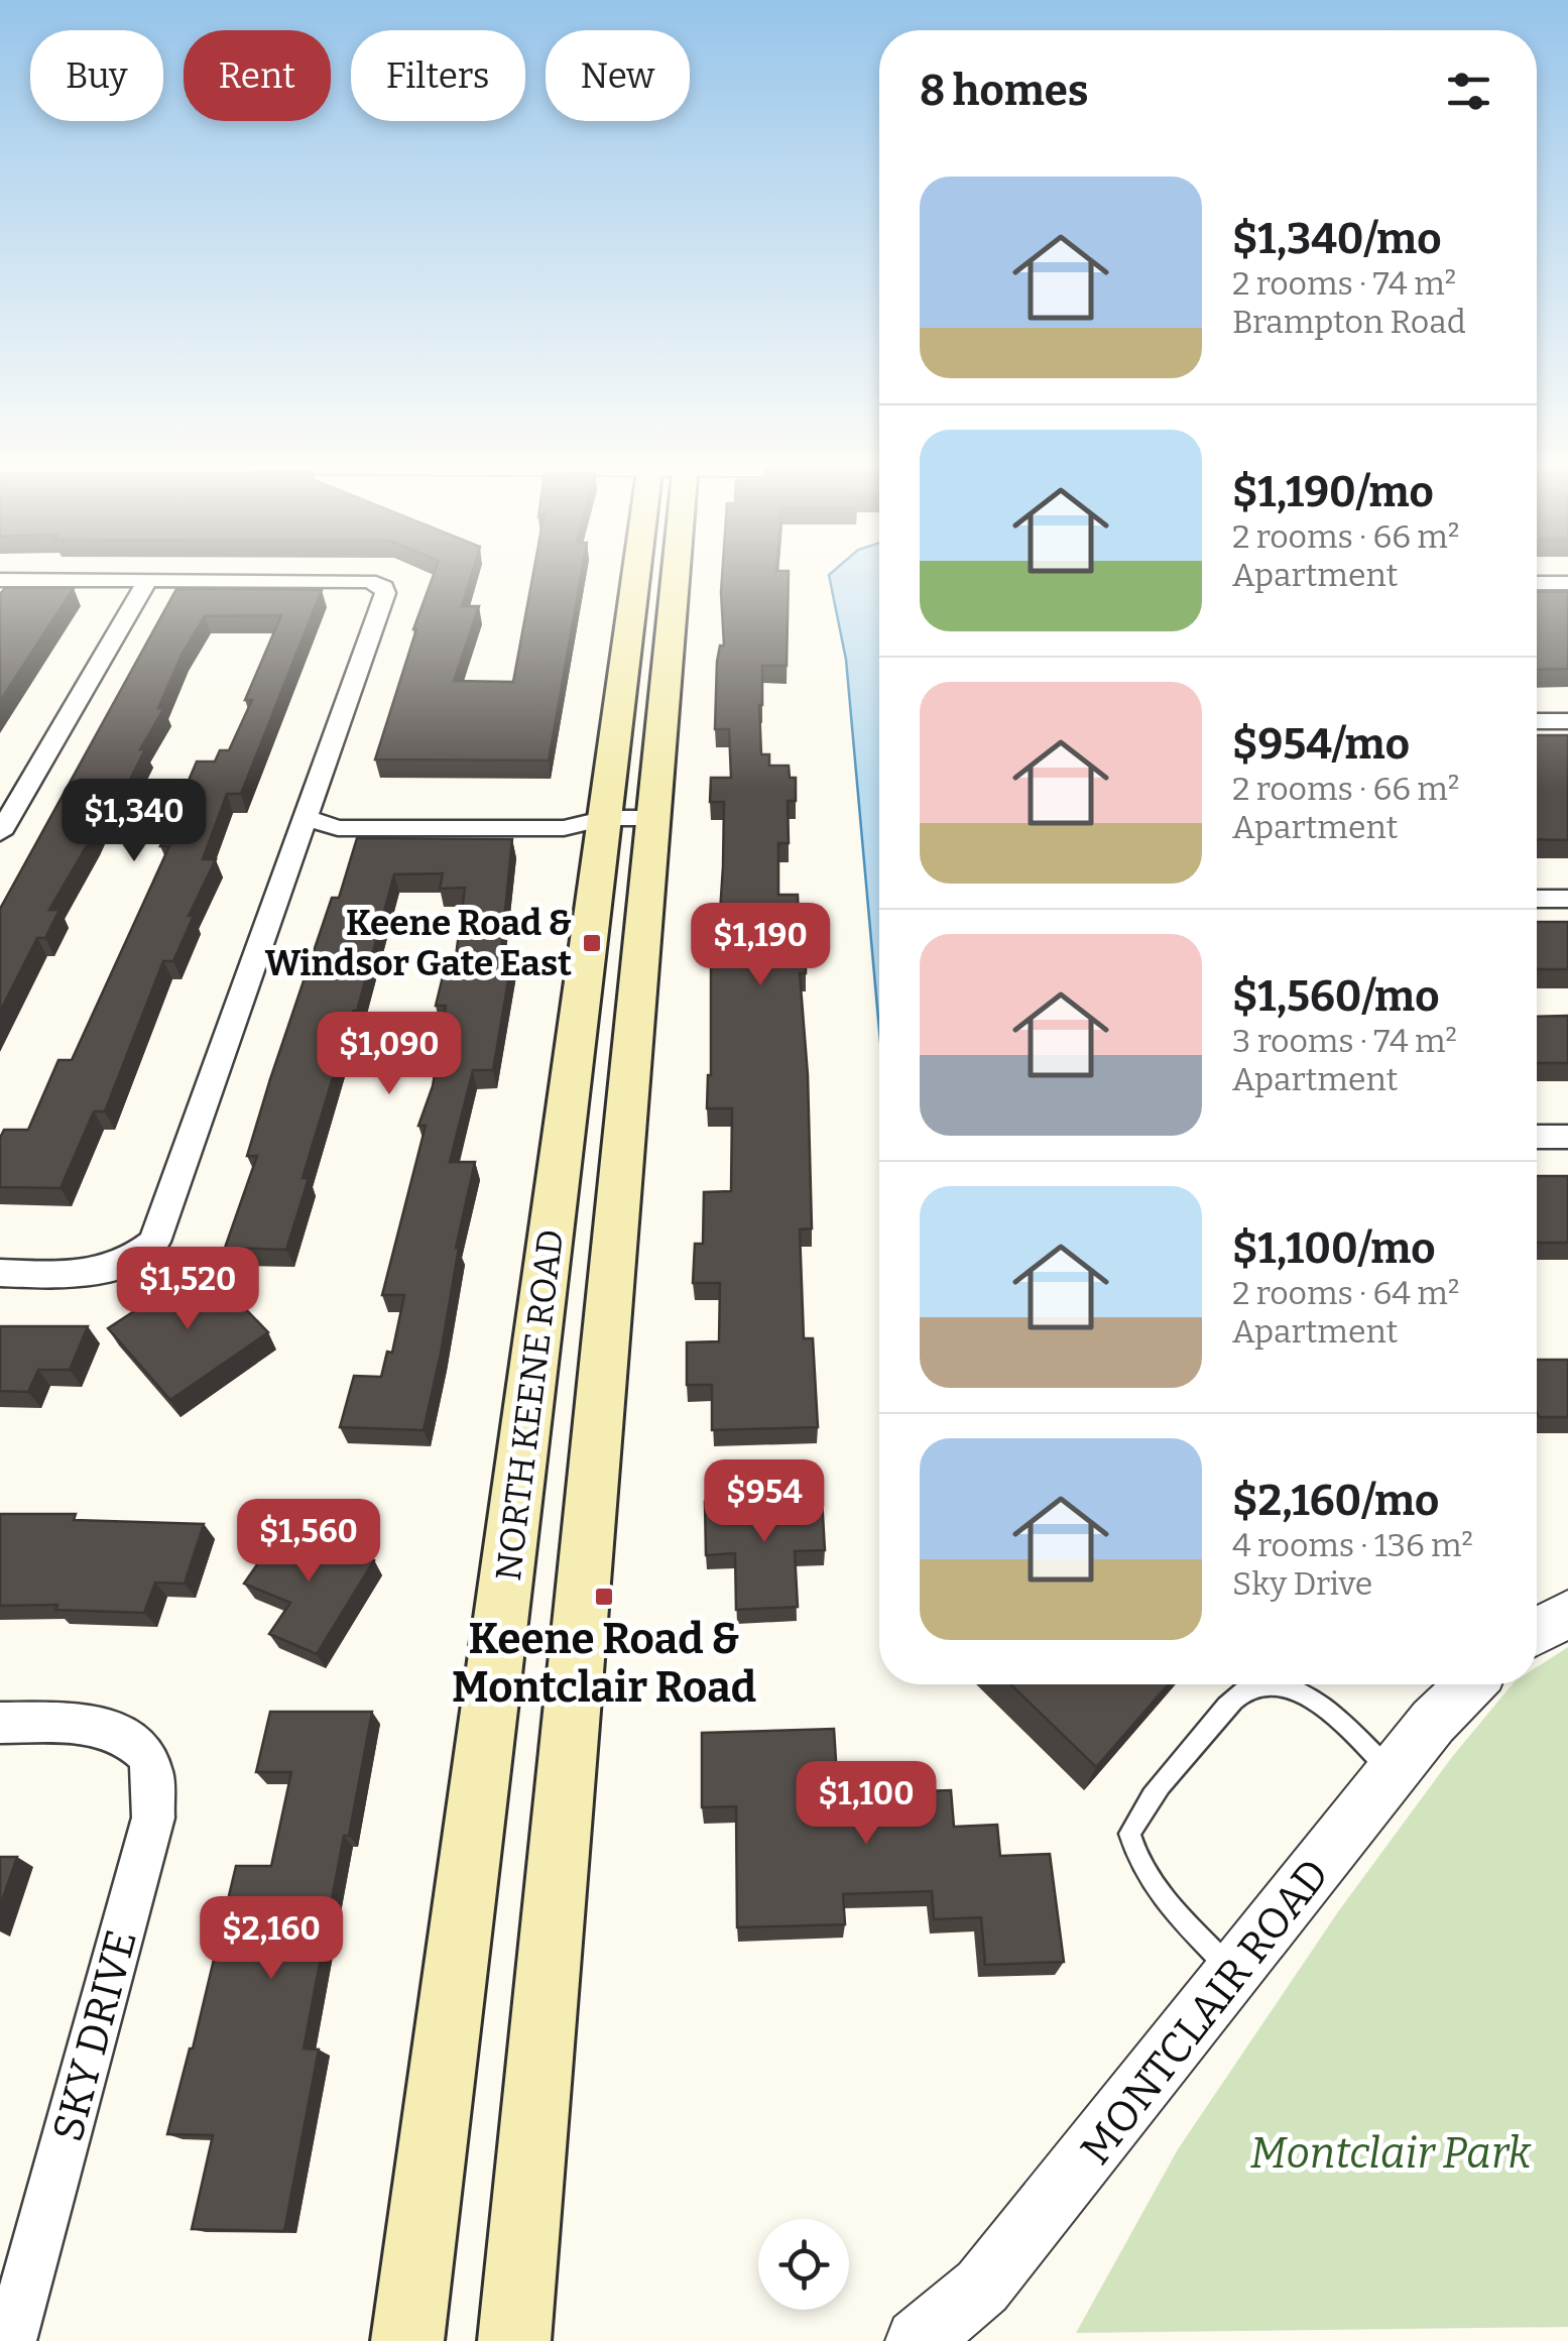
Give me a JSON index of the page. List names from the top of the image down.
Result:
{
  "streets": {
    "main road": ["NORTH KEENE ROAD"],
    "street": ["MONTCLAIR ROAD", "SKY DRIVE"]
  },
  "parks": ["Montclair Park"],
  "places": {
    "transit": ["Keene Road & Windsor Gate East", "Keene Road & Montclair Road"]
  },
  "page": {
    "chip": [
      "Buy",
      "Rent",
      "Filters",
      "New"
    ],
    "heading": "8 homes",
    "list": [
      {
        "name": "$1,340/mo",
        "note": "2 rooms · 74 m² · Brampton Road"
      },
      {
        "name": "$1,190/mo",
        "note": "2 rooms · 66 m² · Apartment"
      },
      {
        "name": "$954/mo",
        "note": "2 rooms · 66 m² · Apartment"
      },
      {
        "name": "$1,560/mo",
        "note": "3 rooms · 74 m² · Apartment"
      },
      {
        "name": "$1,100/mo",
        "note": "2 rooms · 64 m² · Apartment"
      },
      {
        "name": "$2,160/mo",
        "note": "4 rooms · 136 m² · Sky Drive"
      }
    ],
    "price": [
      "$1,340",
      "$1,190",
      "$1,090",
      "$1,520",
      "$954",
      "$1,560",
      "$1,100",
      "$2,160"
    ]
  }
}
